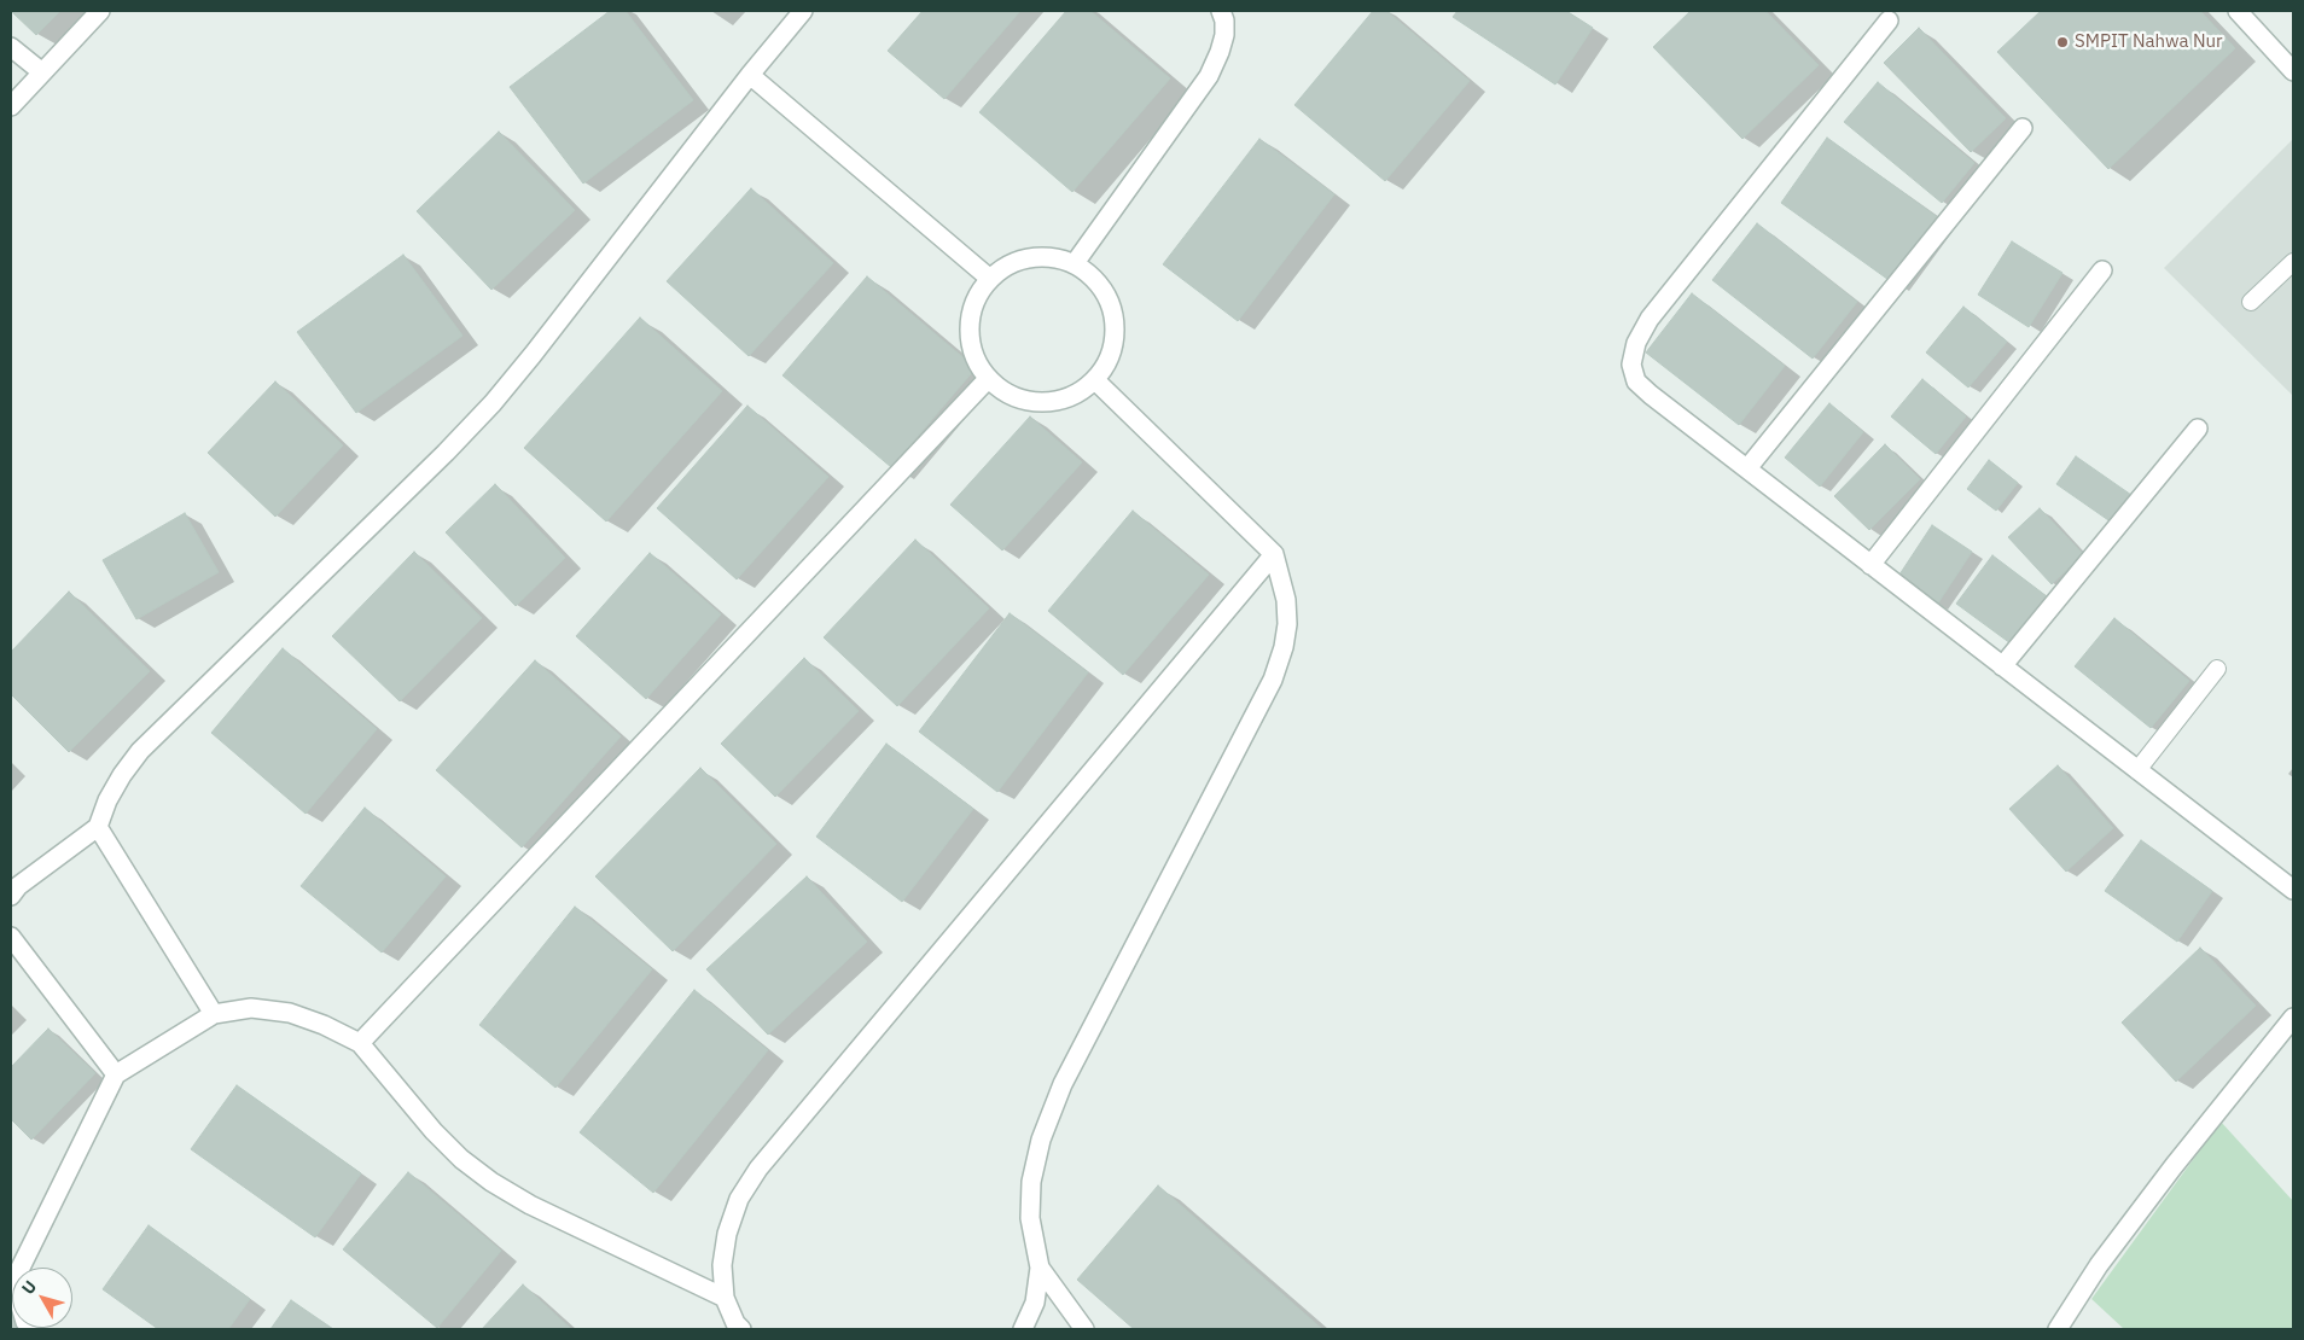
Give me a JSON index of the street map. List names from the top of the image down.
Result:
{
  "places": ["SMPIT Nahwa Nur"],
  "north": "top left"
}
